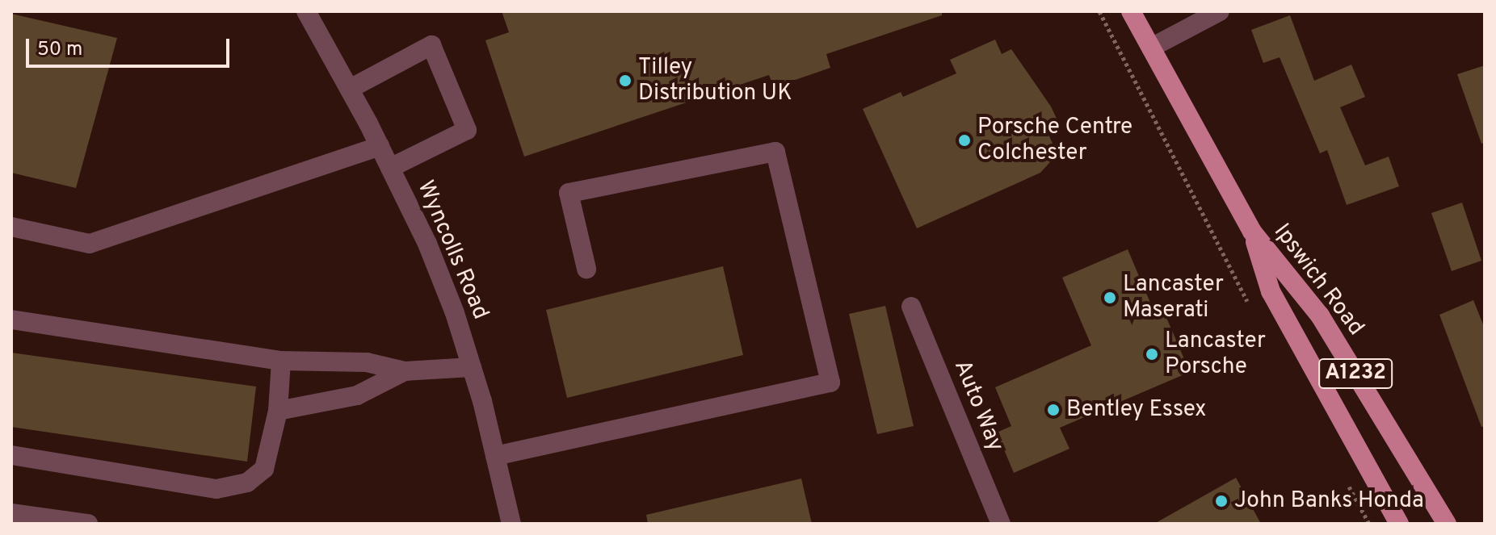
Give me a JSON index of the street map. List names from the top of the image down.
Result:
{
  "streets": {
    "main road": ["Ipswich Road", "A1232"],
    "street": ["Wyncolls Road", "Auto Way"]
  },
  "places": [
    "Tilley Distribution UK",
    "Porsche Centre Colchester",
    "Lancaster Maserati",
    "Lancaster Porsche",
    "Bentley Essex",
    "John Banks Honda"
  ],
  "scale_bar": "50 m"
}
